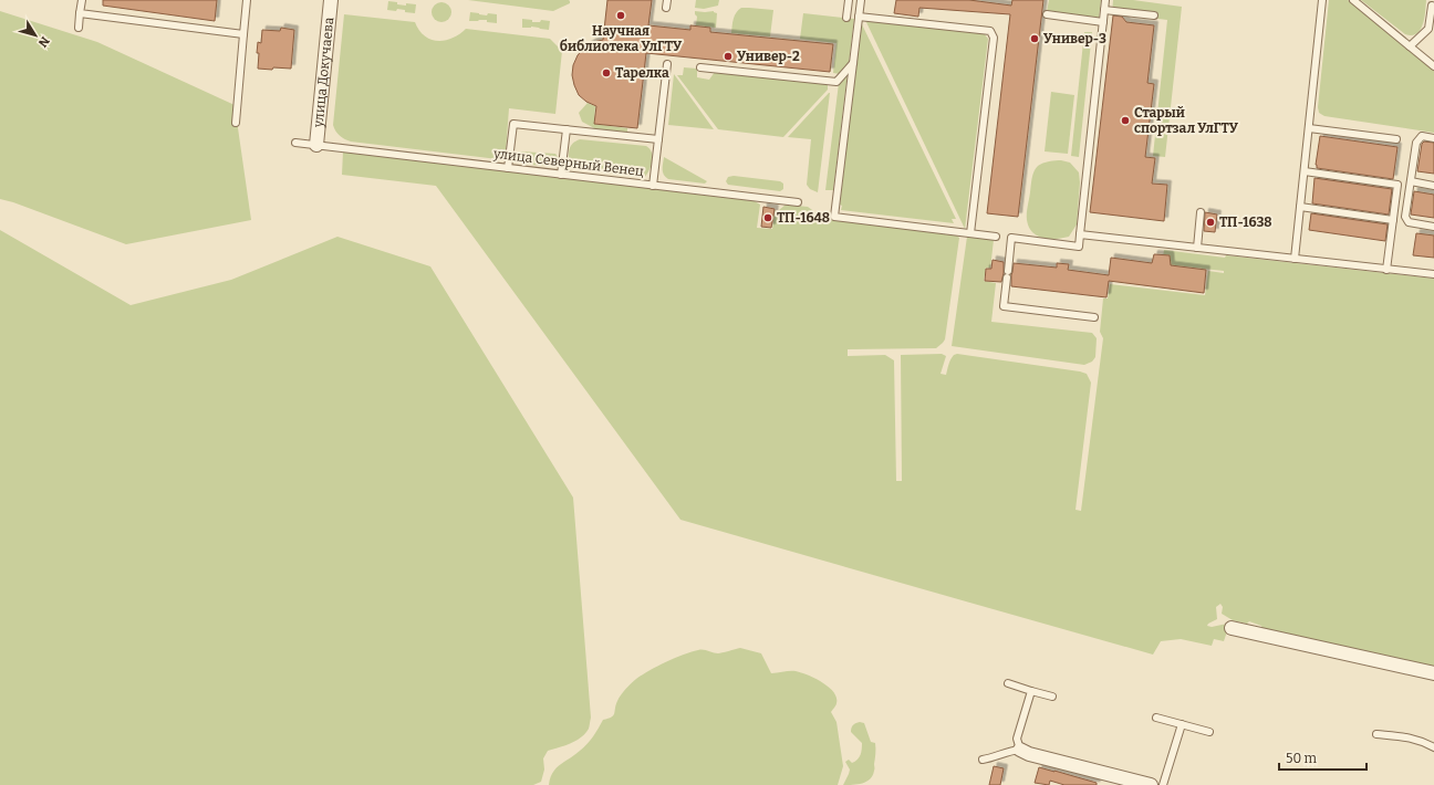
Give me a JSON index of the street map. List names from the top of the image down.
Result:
{
  "streets": {
    "street": ["улица Докучаева"],
    "lane": ["улица Северный Венец"]
  },
  "crossings": [
    ["улица Докучаева", "улица Северный Венец"]
  ],
  "places": [
    "Научная библиотека УлГТУ",
    "Универ-3",
    "Универ-2",
    "Тарелка",
    "Старый спортзал УлГТУ",
    "ТП-1648",
    "ТП-1638"
  ],
  "scale_bar": "50 m",
  "north": "bottom right"
}
